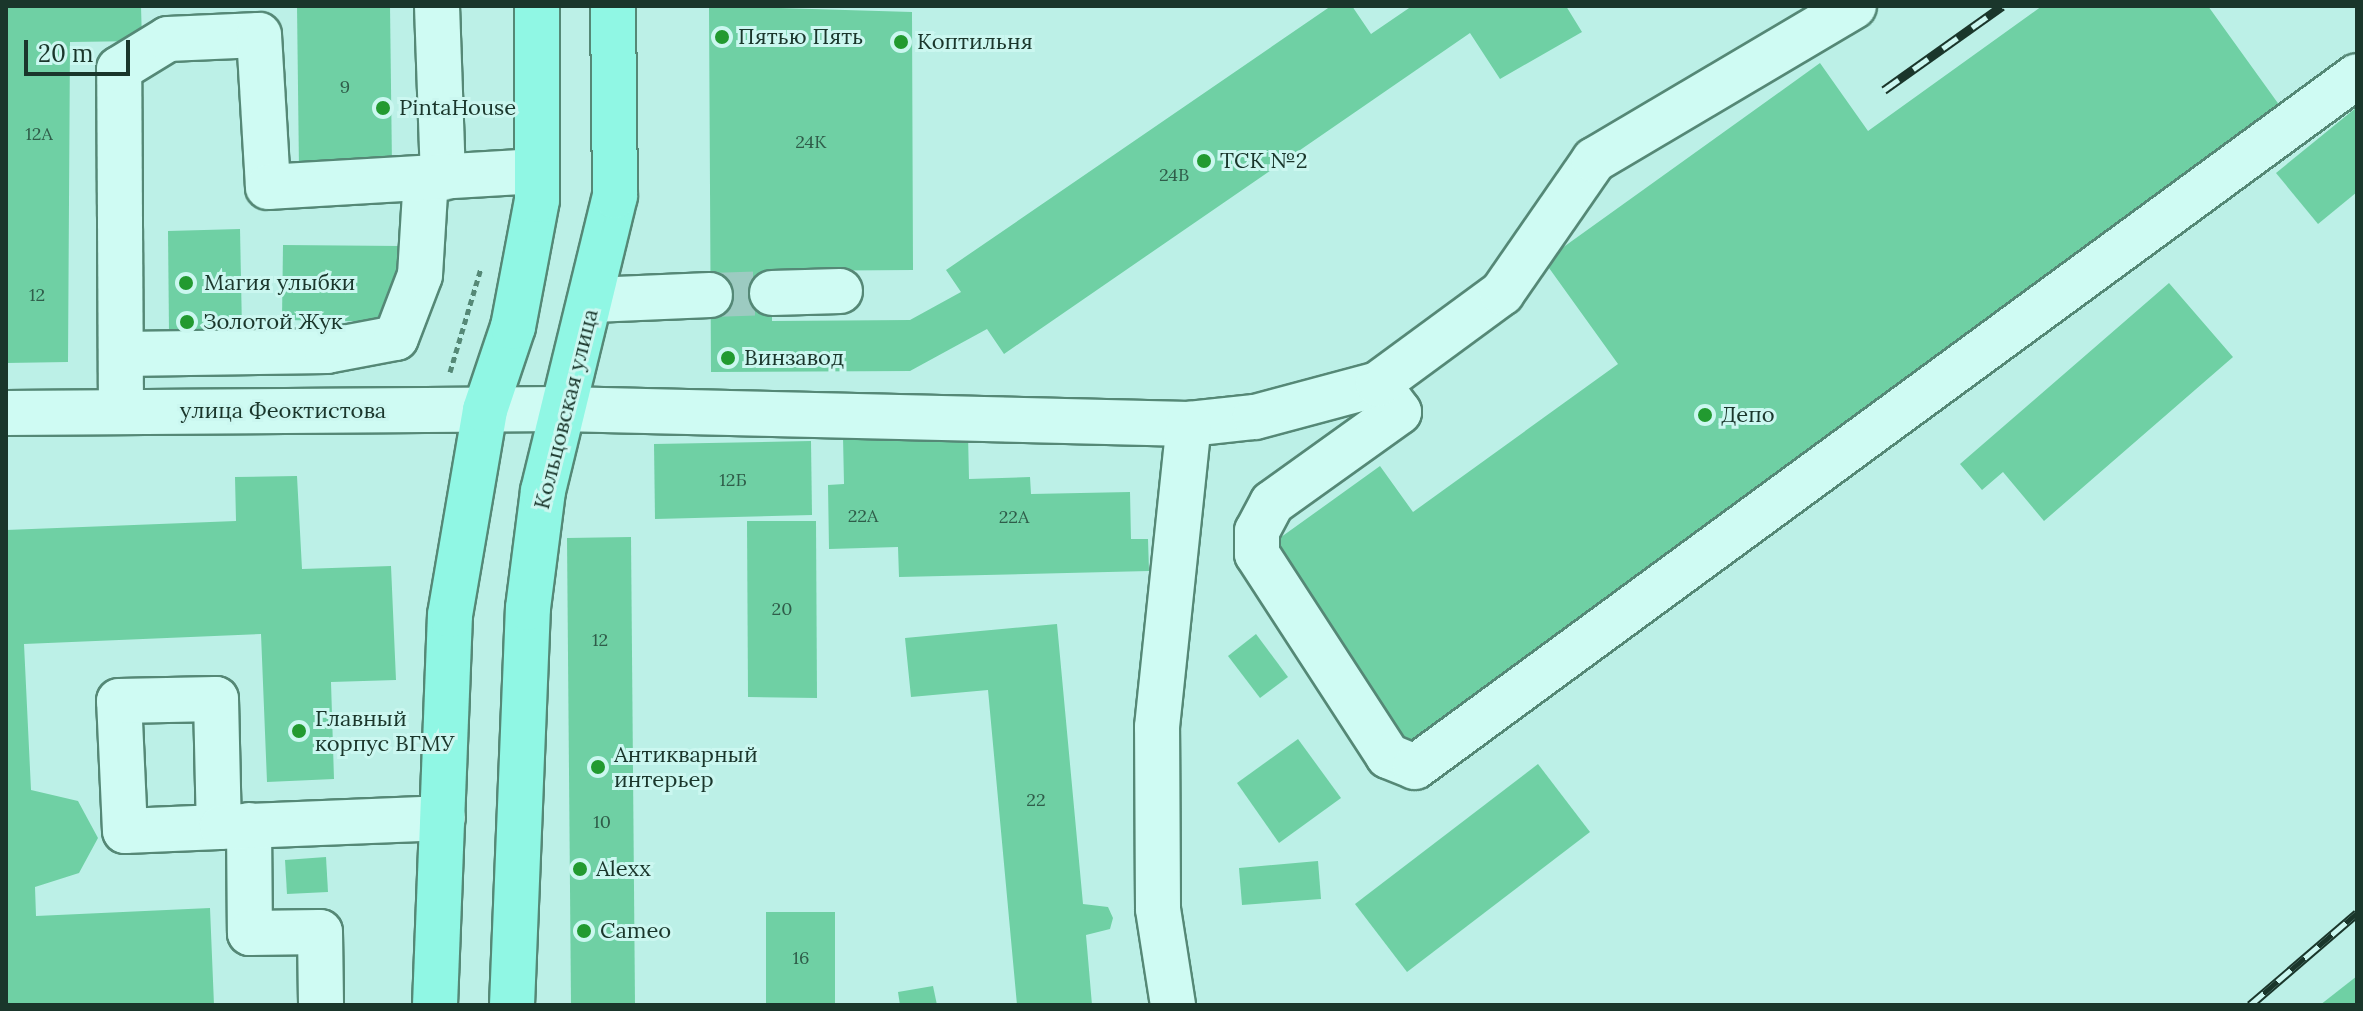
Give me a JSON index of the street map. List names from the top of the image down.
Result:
{
  "streets": {
    "main road": ["Кольцовская улица"],
    "street": ["улица Феоктистова"]
  },
  "crossings": [
    ["Кольцовская улица", "улица Феоктистова"]
  ],
  "places": [
    "Пятью Пять",
    "Коптильня",
    "PintaHouse",
    "ТСК №2",
    "Магия улыбки",
    "Золотой Жук",
    "Винзавод",
    "Депо",
    "Главный корпус ВГМУ",
    "Антикварный интерьер",
    "Alexx",
    "Cameo"
  ],
  "house_numbers": [
    "9",
    "12А",
    "24К",
    "24В",
    "12",
    "12Б",
    "22А",
    "22А",
    "20",
    "12",
    "22",
    "10",
    "16"
  ],
  "scale_bar": "20 m"
}
